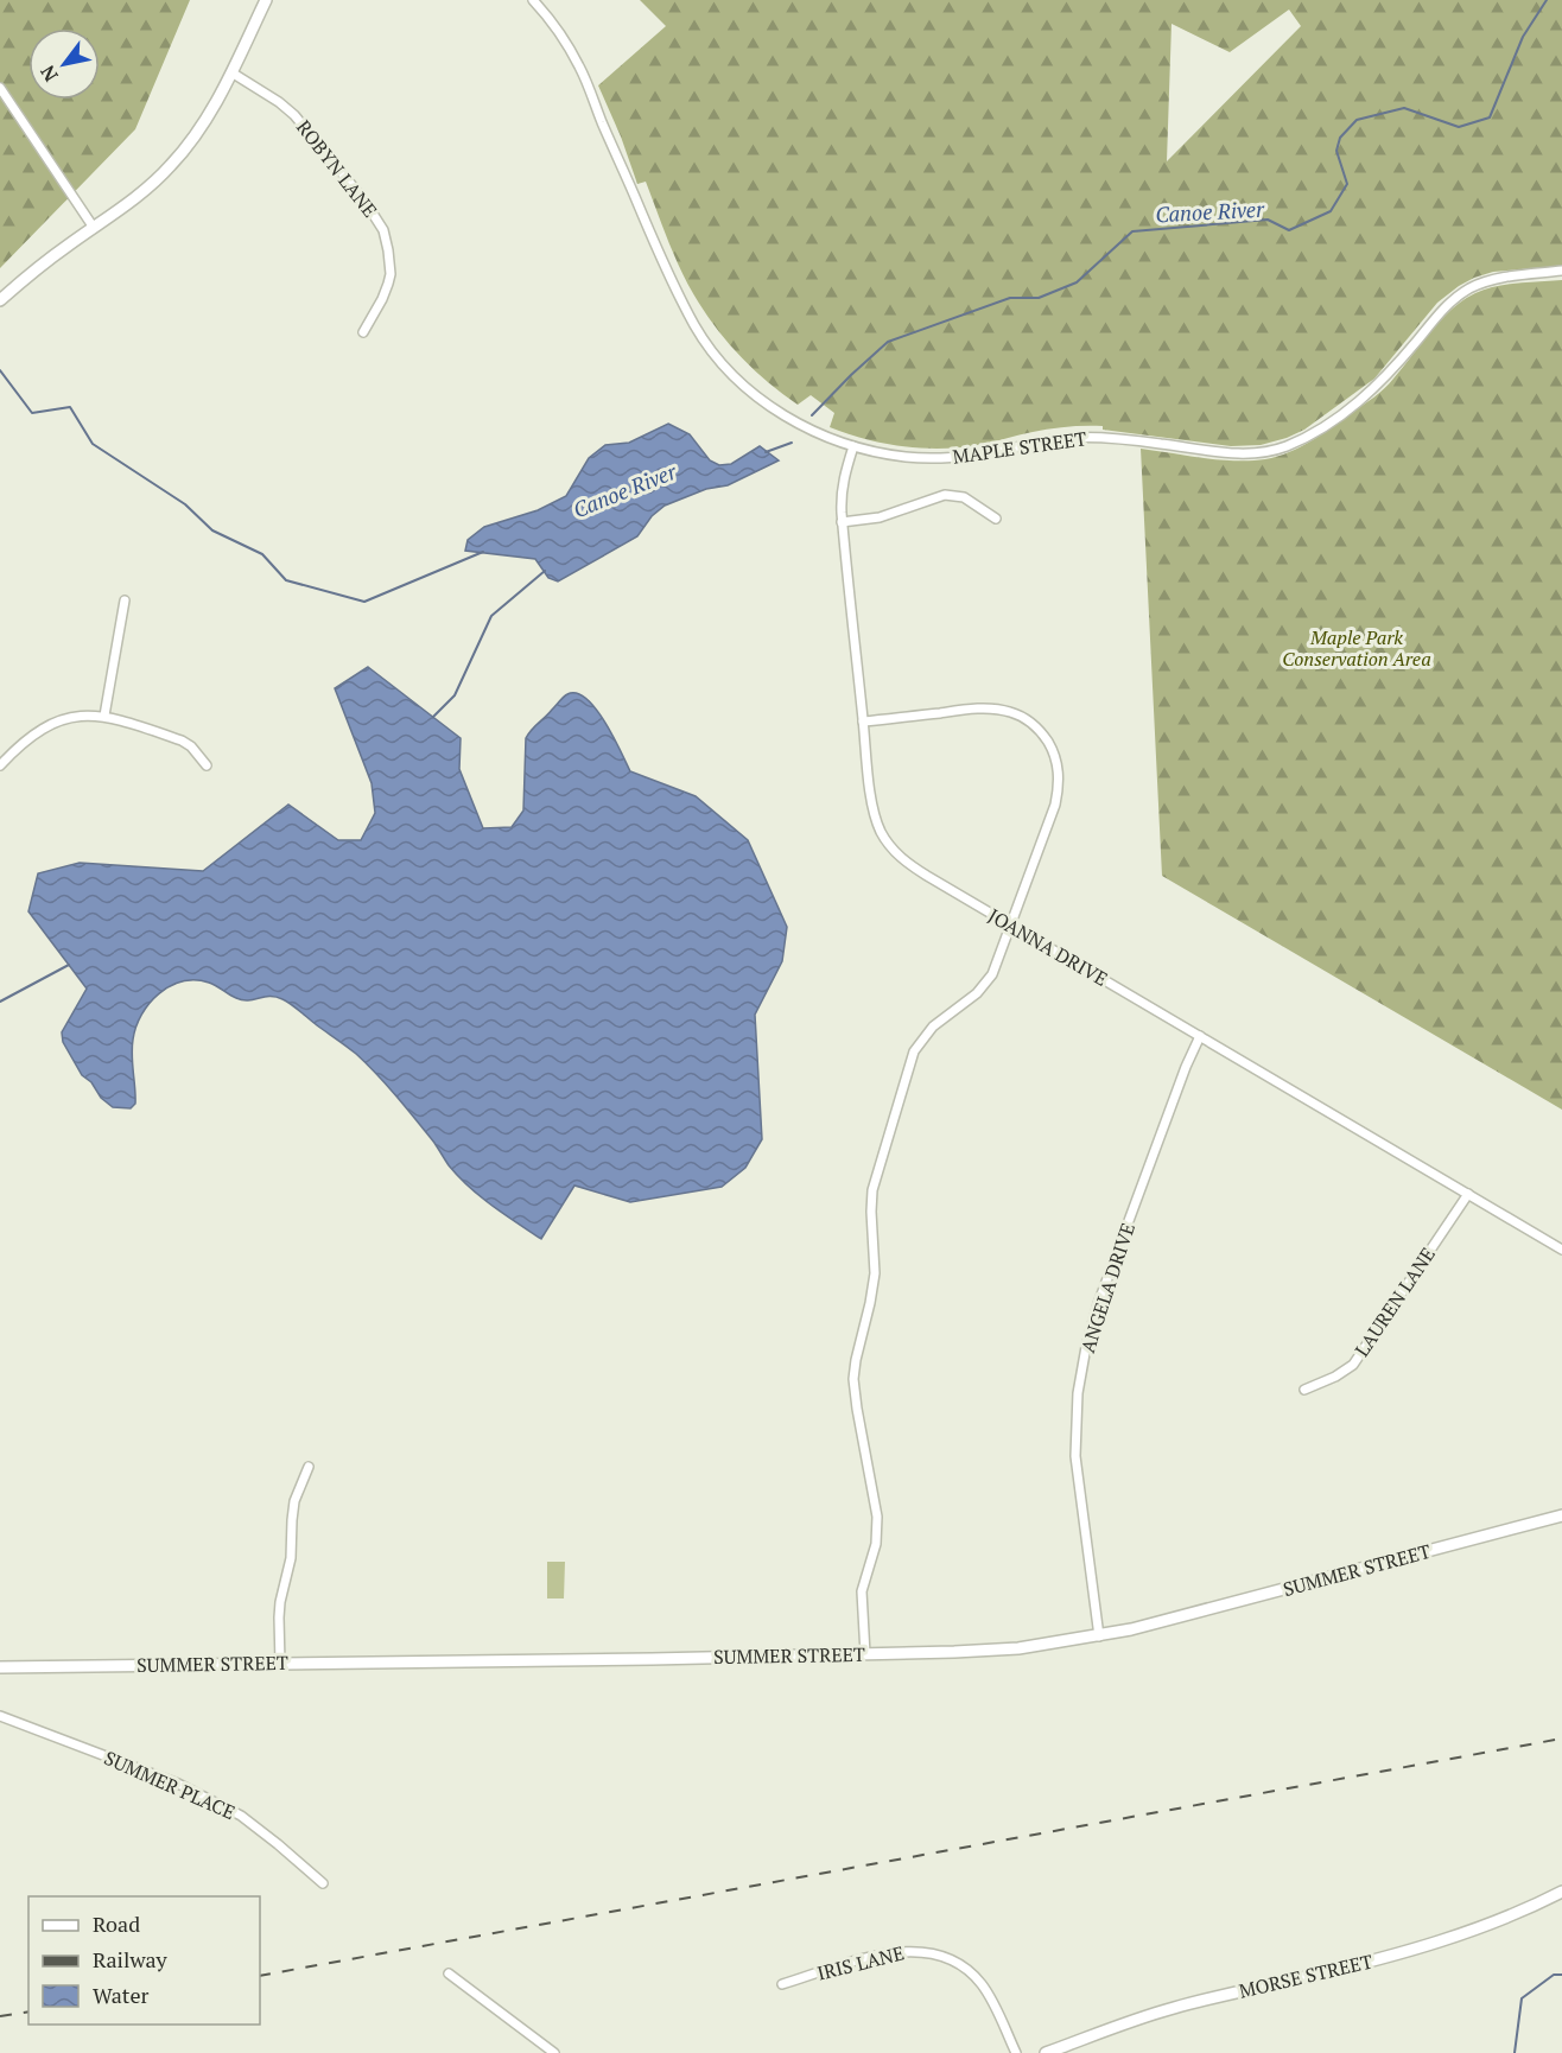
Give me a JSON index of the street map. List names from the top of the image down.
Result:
{
  "streets": {
    "main road": ["SUMMER STREET", "MORSE STREET"],
    "street": [
      "ROBYN LANE",
      "MAPLE STREET",
      "JOANNA DRIVE",
      "ANGELA DRIVE",
      "LAUREN LANE",
      "SUMMER PLACE",
      "IRIS LANE"
    ]
  },
  "crossings": [
    ["MAPLE STREET", "JOANNA DRIVE"],
    ["JOANNA DRIVE", "ANGELA DRIVE"],
    ["JOANNA DRIVE", "LAUREN LANE"],
    ["ANGELA DRIVE", "SUMMER STREET"]
  ],
  "water": ["Canoe River"],
  "parks": ["Maple Park Conservation Area"],
  "legend": ["Road", "Railway", "Water"],
  "north": "bottom left"
}
